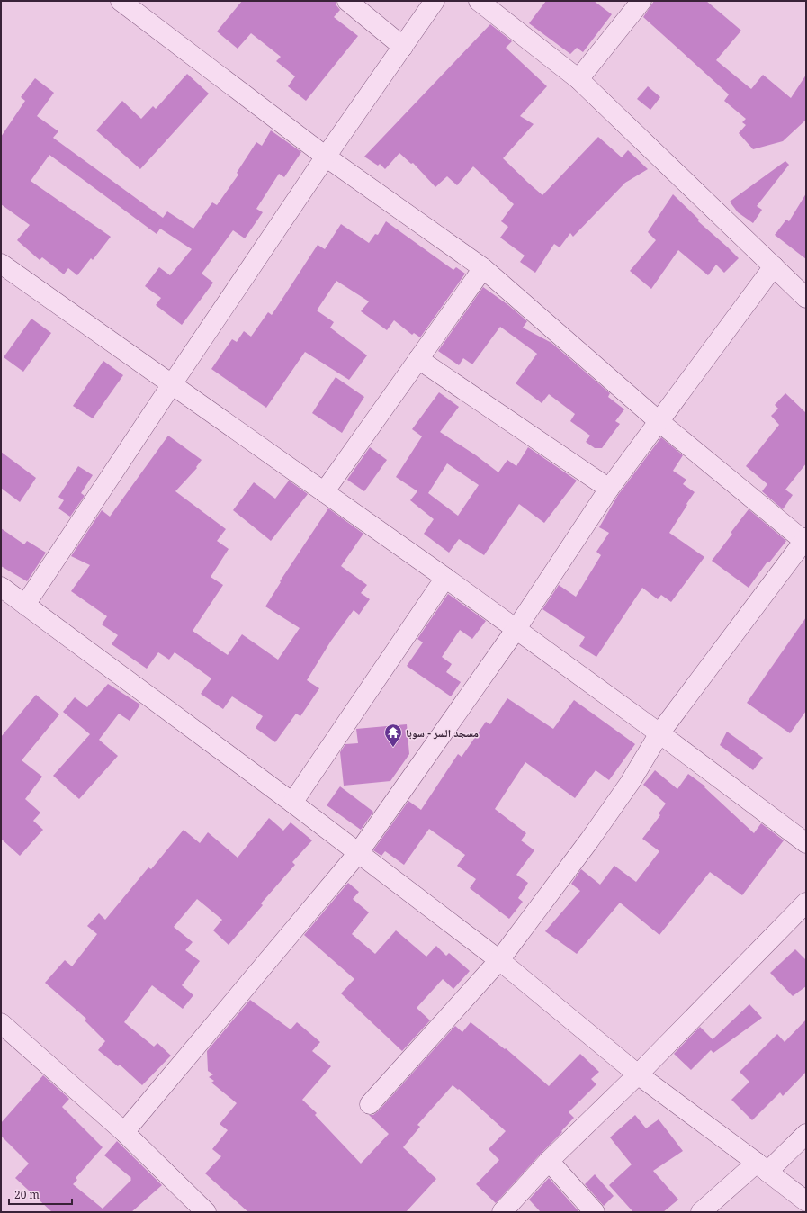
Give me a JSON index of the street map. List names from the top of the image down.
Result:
{
  "places": {
    "temple": ["مسجد السر - سوبا"]
  },
  "scale_bar": "20 m"
}
